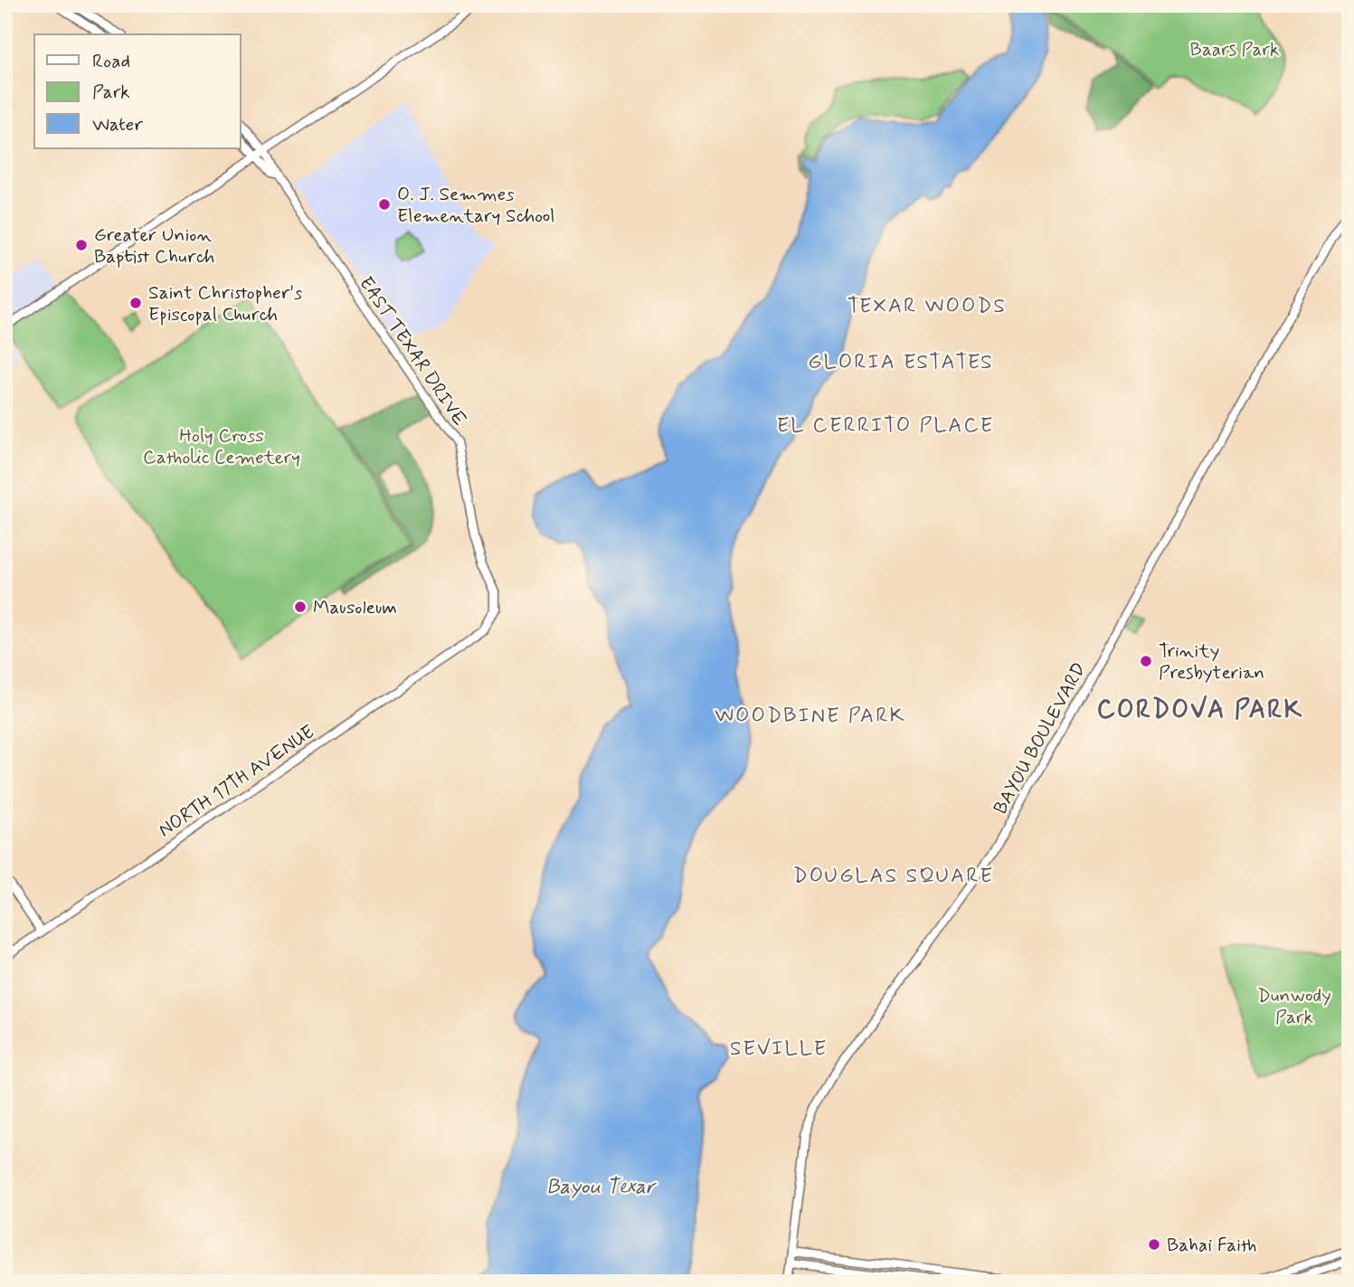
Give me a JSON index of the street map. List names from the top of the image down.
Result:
{
  "streets": {
    "street": ["EAST TEXAR DRIVE", "BAYOU BOULEVARD", "NORTH 17TH AVENUE"]
  },
  "crossings": [
    ["EAST TEXAR DRIVE", "NORTH 17TH AVENUE"]
  ],
  "districts": [
    "TEXAR WOODS",
    "GLORIA ESTATES",
    "EL CERRITO PLACE",
    "CORDOVA PARK",
    "WOODBINE PARK",
    "DOUGLAS SQUARE",
    "SEVILLE"
  ],
  "water": ["Bayou Texar"],
  "parks": ["Baars Park", "Holy Cross Catholic Cemetery", "Dunwody Park"],
  "places": [
    "O. J. Semmes Elementary School",
    "Greater Union Baptist Church",
    "Saint Christopher's Episcopal Church",
    "Mausoleum",
    "Trinity Presbyterian",
    "Bahai Faith"
  ],
  "legend": ["Road", "Park", "Water"]
}
